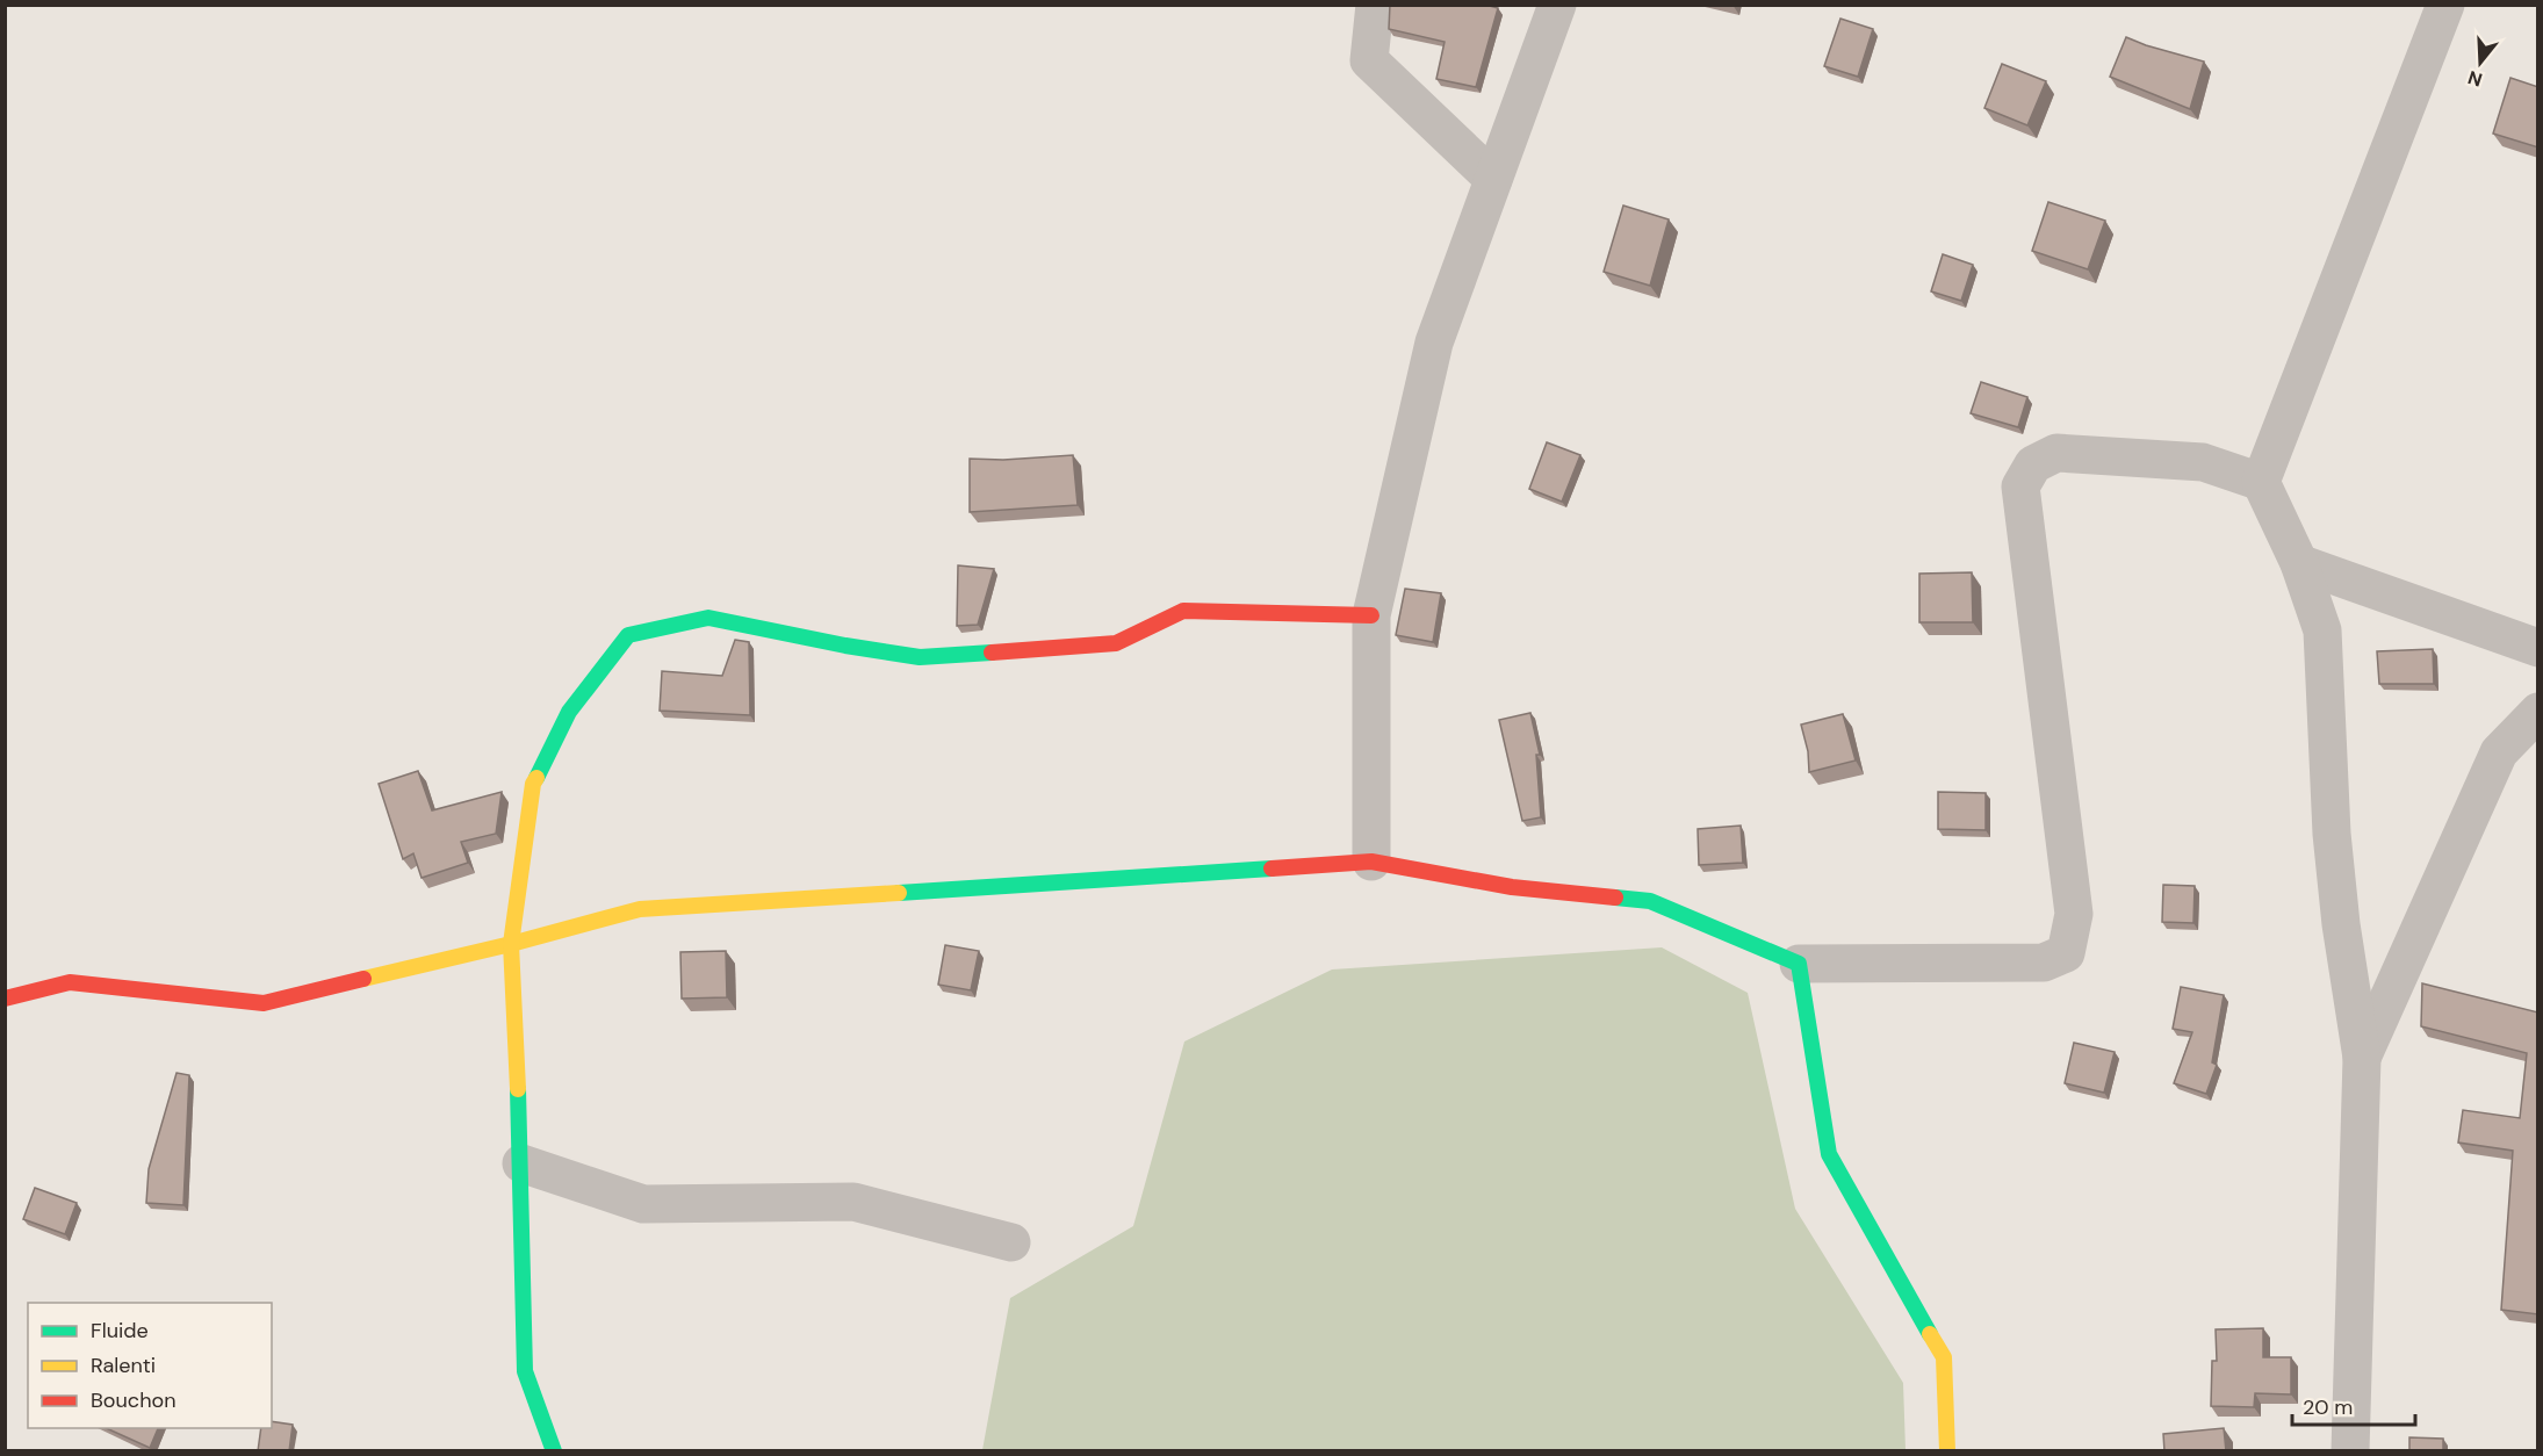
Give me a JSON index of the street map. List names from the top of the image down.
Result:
{
  "legend": ["Fluide", "Ralenti", "Bouchon"],
  "scale_bar": "20 m",
  "north": "bottom"
}
